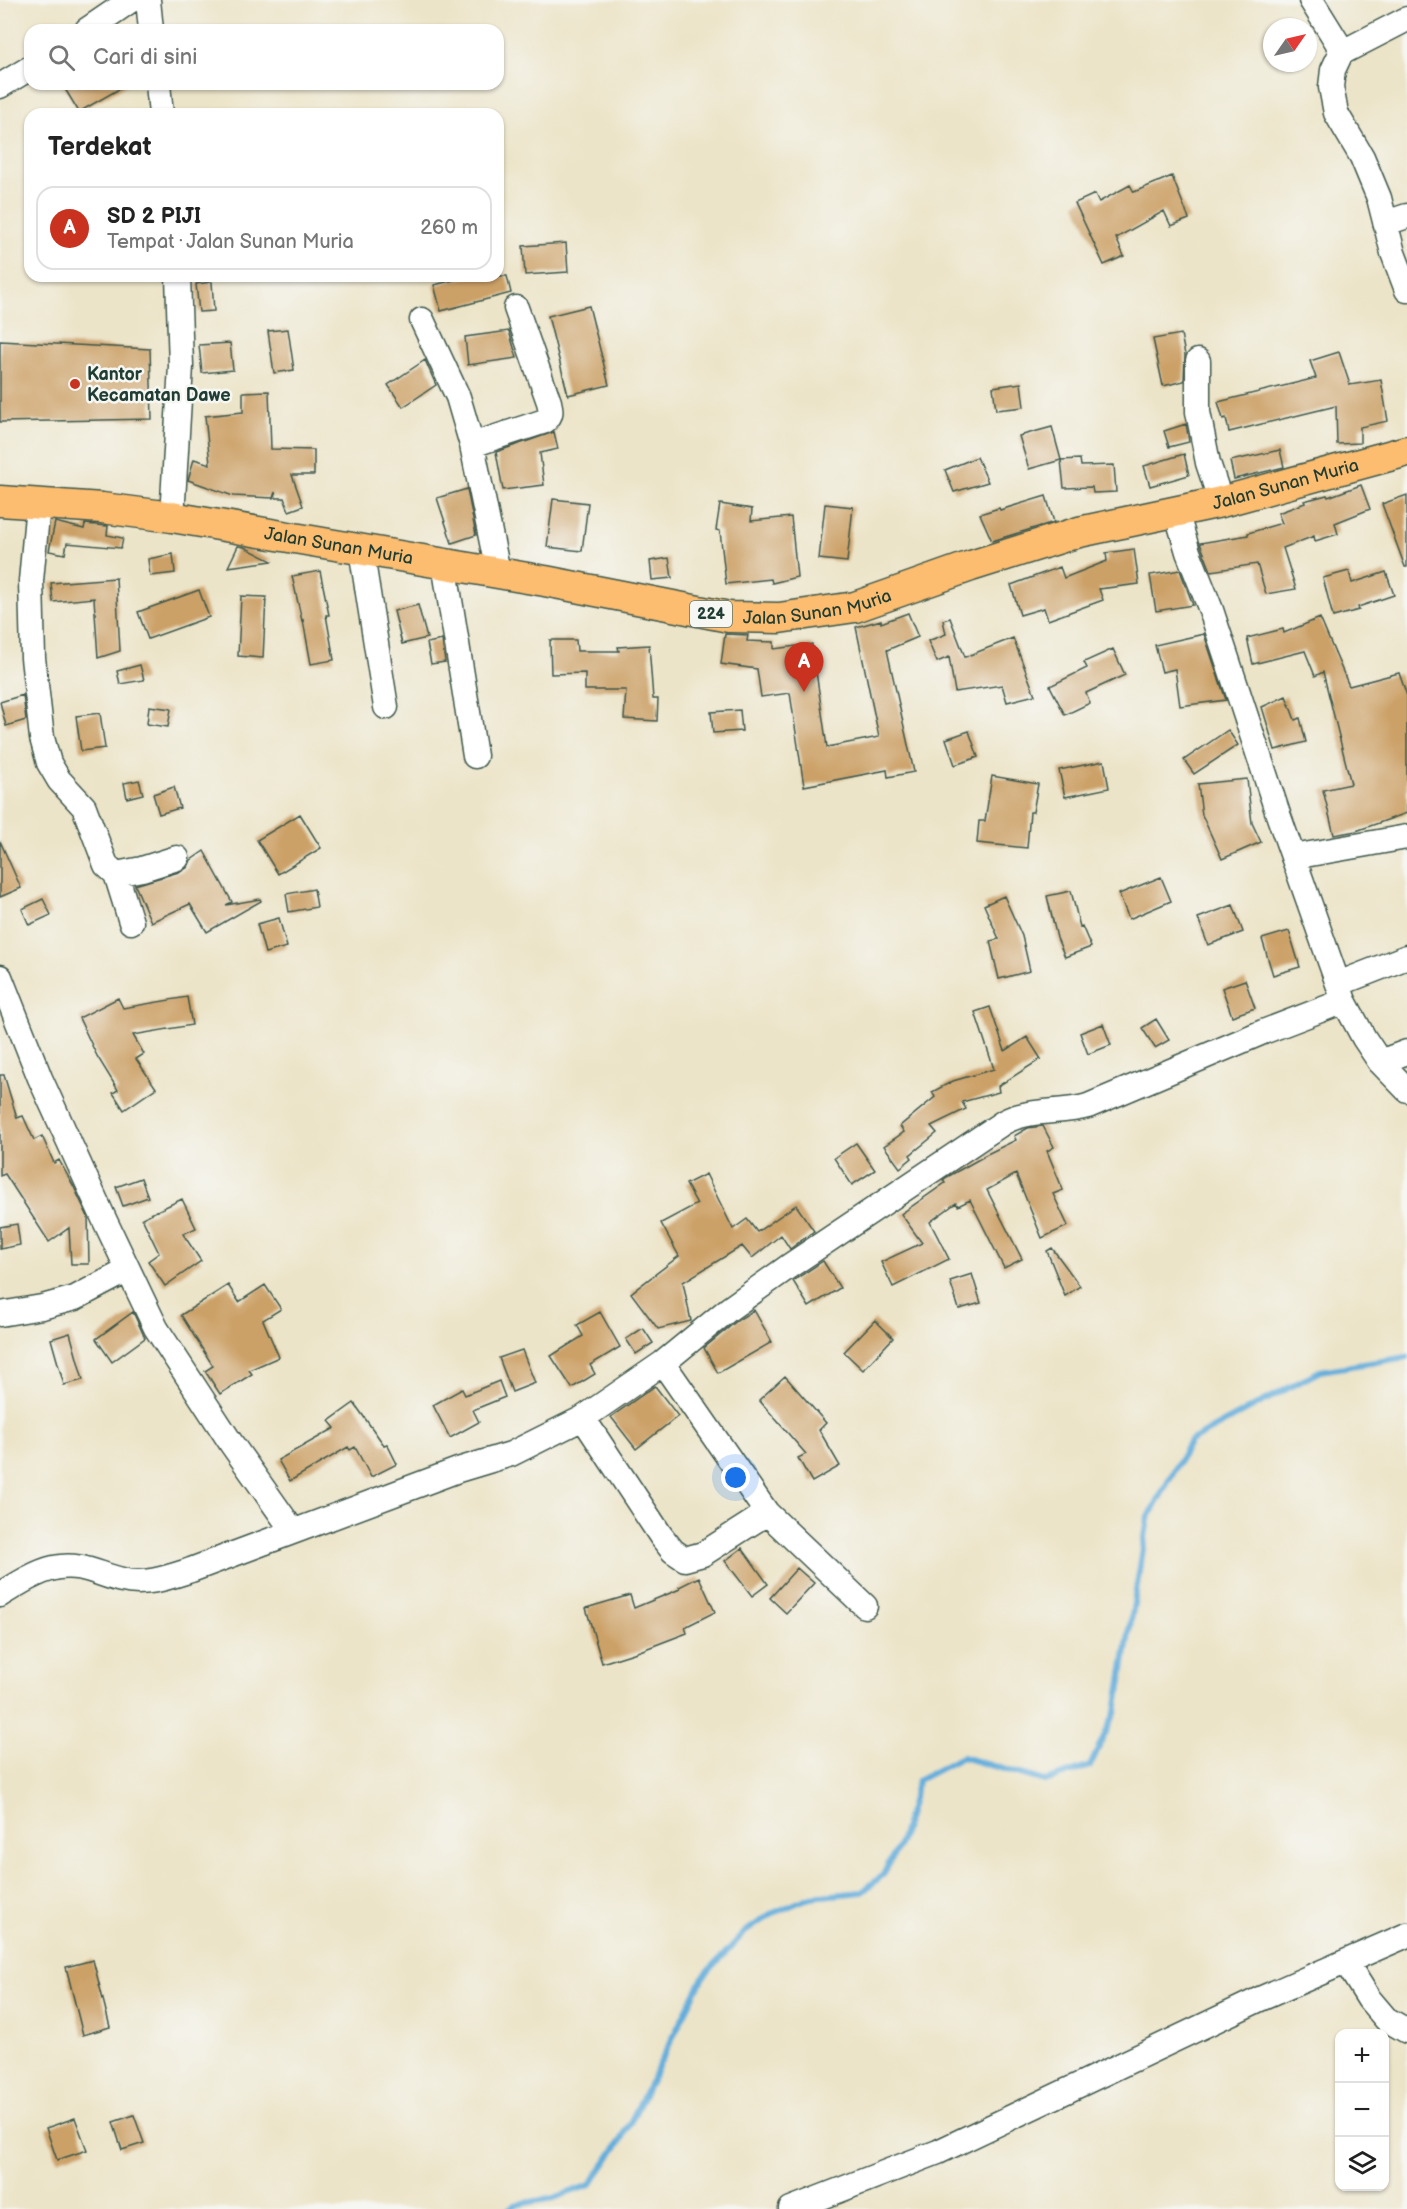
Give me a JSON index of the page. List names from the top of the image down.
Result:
{
  "streets": {
    "main road": ["Jalan Sunan Muria", "224"]
  },
  "places": ["Kantor Kecamatan Dawe"],
  "north": "top right",
  "page": {
    "search": "Cari di sini",
    "heading": "Terdekat",
    "list": [
      {
        "mark": "A",
        "name": "SD 2 PIJI",
        "note": "Tempat · Jalan Sunan Muria",
        "value": "260 m"
      }
    ],
    "pins": "A",
    "map_buttons": ["+", "−"]
  }
}
